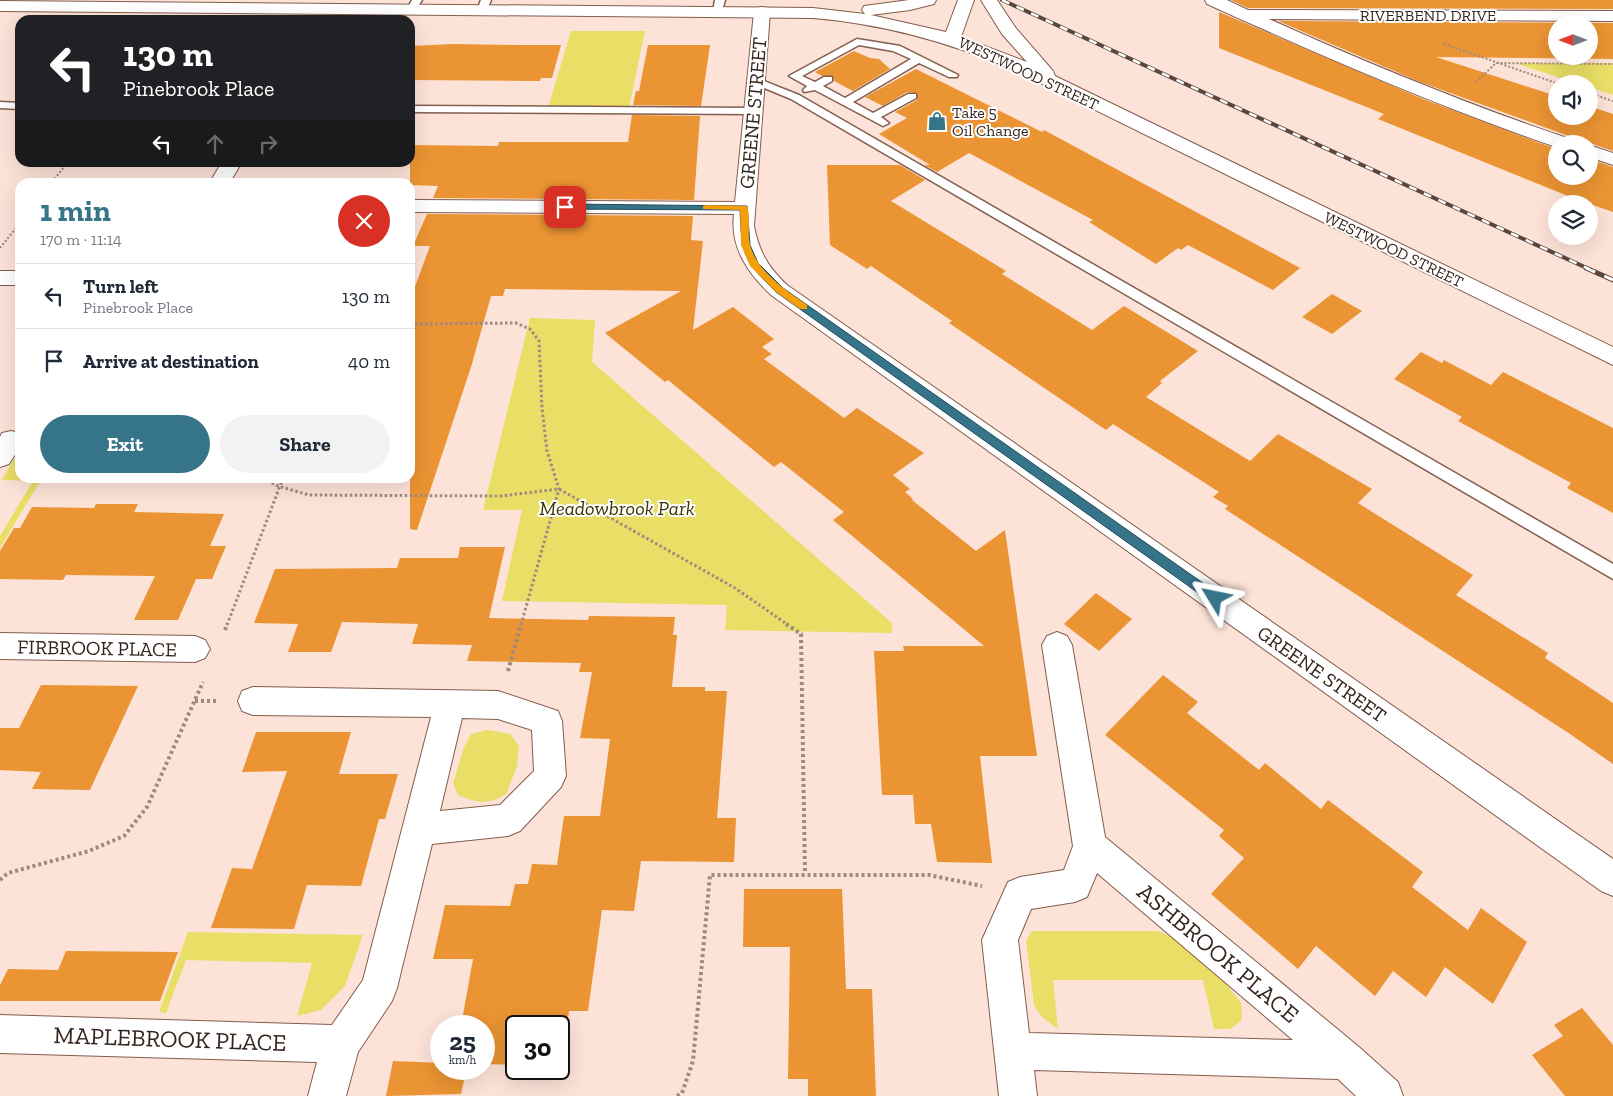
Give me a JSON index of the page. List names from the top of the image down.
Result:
{
  "streets": {
    "street": [
      "RIVERBEND DRIVE",
      "WESTWOOD STREET",
      "GREENE STREET",
      "FIRBROOK PLACE",
      "ASHBROOK PLACE",
      "MAPLEBROOK PLACE"
    ]
  },
  "crossings": [
    ["WESTWOOD STREET", "GREENE STREET"]
  ],
  "parks": ["Meadowbrook Park"],
  "places": {
    "shop": ["Take 5 Oil Change"]
  },
  "north": "left",
  "page": {
    "turn": ["130 m", "Pinebrook Place"],
    "heading": ["1 min", "170 m · 11:14"],
    "list": [
      {
        "name": "Turn left",
        "note": "Pinebrook Place",
        "value": "130 m"
      },
      {
        "name": "Arrive at destination",
        "value": "40 m"
      }
    ],
    "buttons": ["Exit", "Share"],
    "speed": "25 km/h",
    "limit": "30"
  }
}
